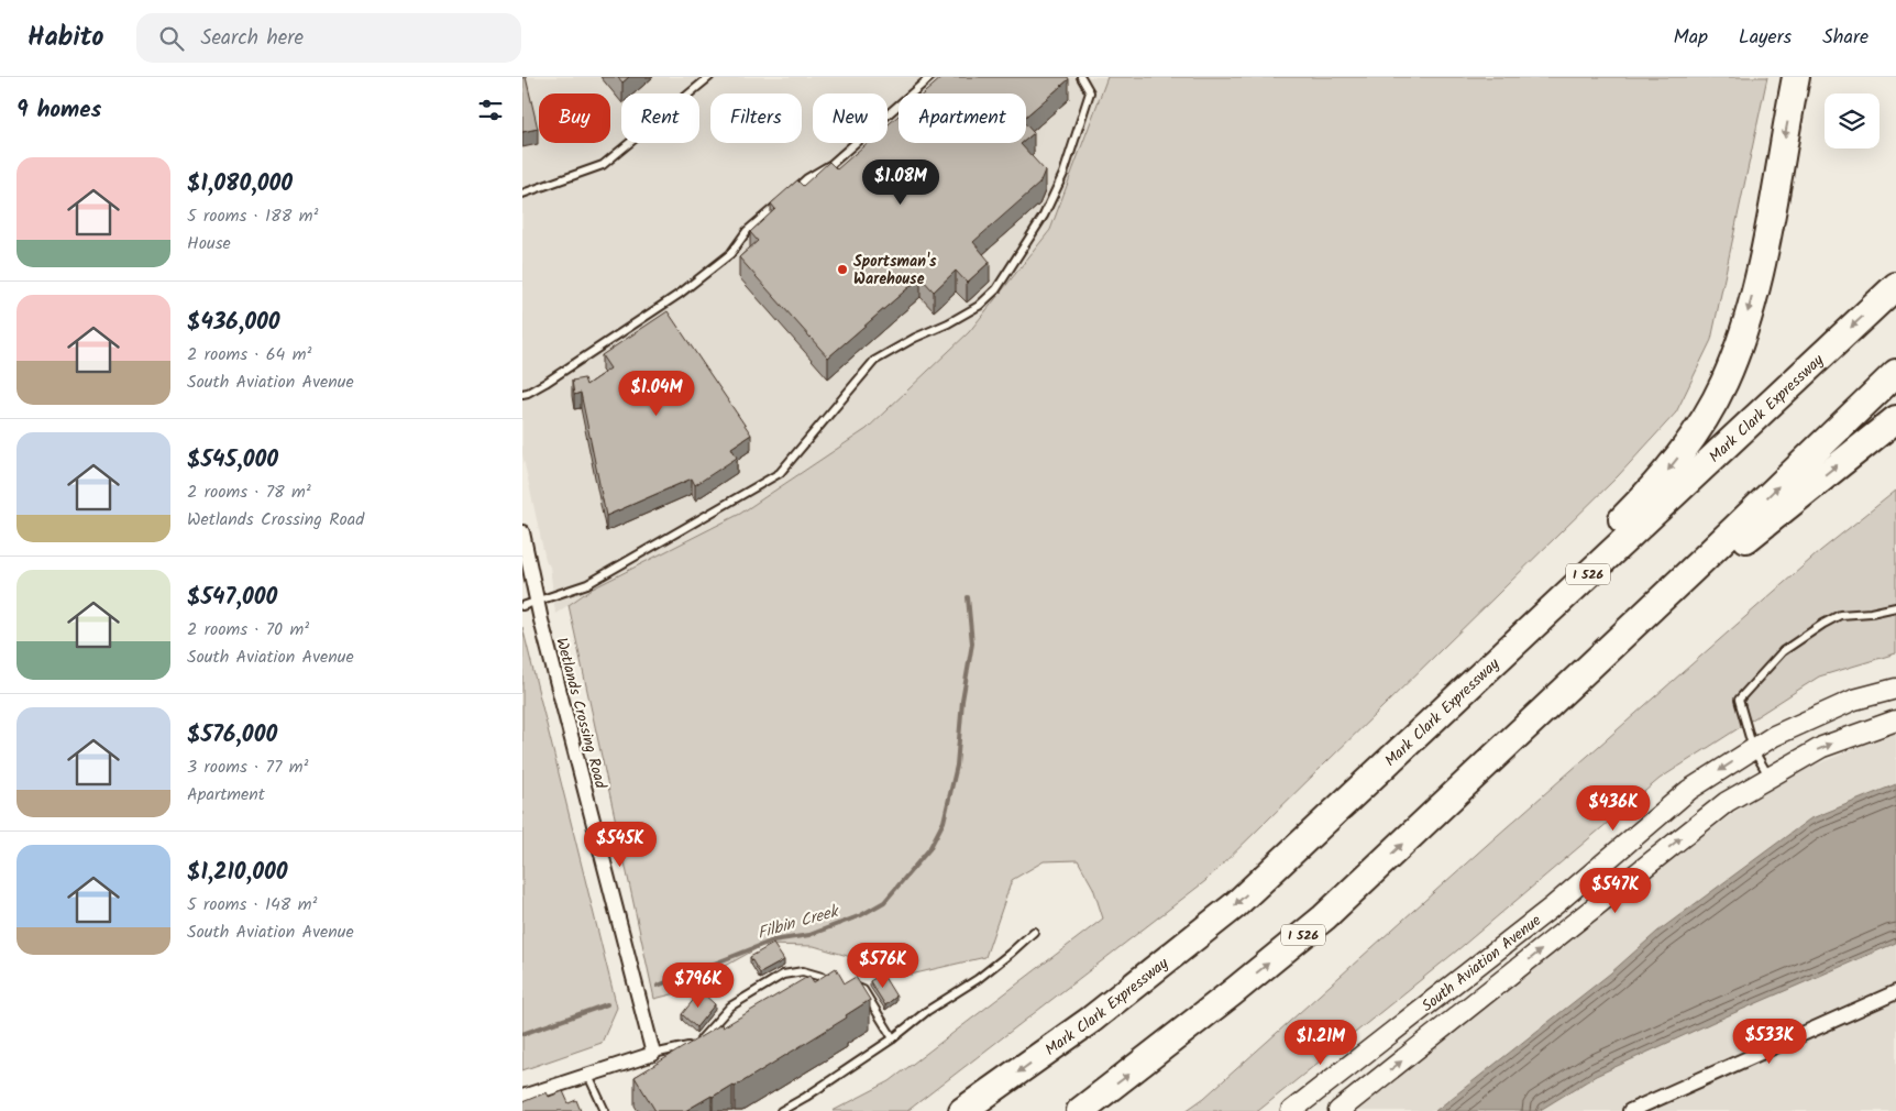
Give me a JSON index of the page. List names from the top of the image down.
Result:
{
  "streets": {
    "highway": ["Mark Clark Expressway", "I 526"],
    "street": ["Wetlands Crossing Road", "South Aviation Avenue"]
  },
  "water": ["Filbin Creek"],
  "places": ["Sportsman's Warehouse"],
  "page": {
    "header": "Habito",
    "search": "Search here",
    "nav": ["Map", "Layers", "Share"],
    "heading": "9 homes",
    "chip": [
      "Buy",
      "Rent",
      "Filters",
      "New",
      "Apartment"
    ],
    "list": [
      {
        "name": "$1,080,000",
        "note": "5 rooms · 188 m² · House"
      },
      {
        "name": "$436,000",
        "note": "2 rooms · 64 m² · South Aviation Avenue"
      },
      {
        "name": "$545,000",
        "note": "2 rooms · 78 m² · Wetlands Crossing Road"
      },
      {
        "name": "$547,000",
        "note": "2 rooms · 70 m² · South Aviation Avenue"
      },
      {
        "name": "$576,000",
        "note": "3 rooms · 77 m² · Apartment"
      },
      {
        "name": "$1,210,000",
        "note": "5 rooms · 148 m² · South Aviation Avenue"
      }
    ],
    "price": [
      "$1.08M",
      "$1.04M",
      "$436K",
      "$545K",
      "$547K",
      "$576K",
      "$796K",
      "$533K",
      "$1.21M"
    ]
  }
}
